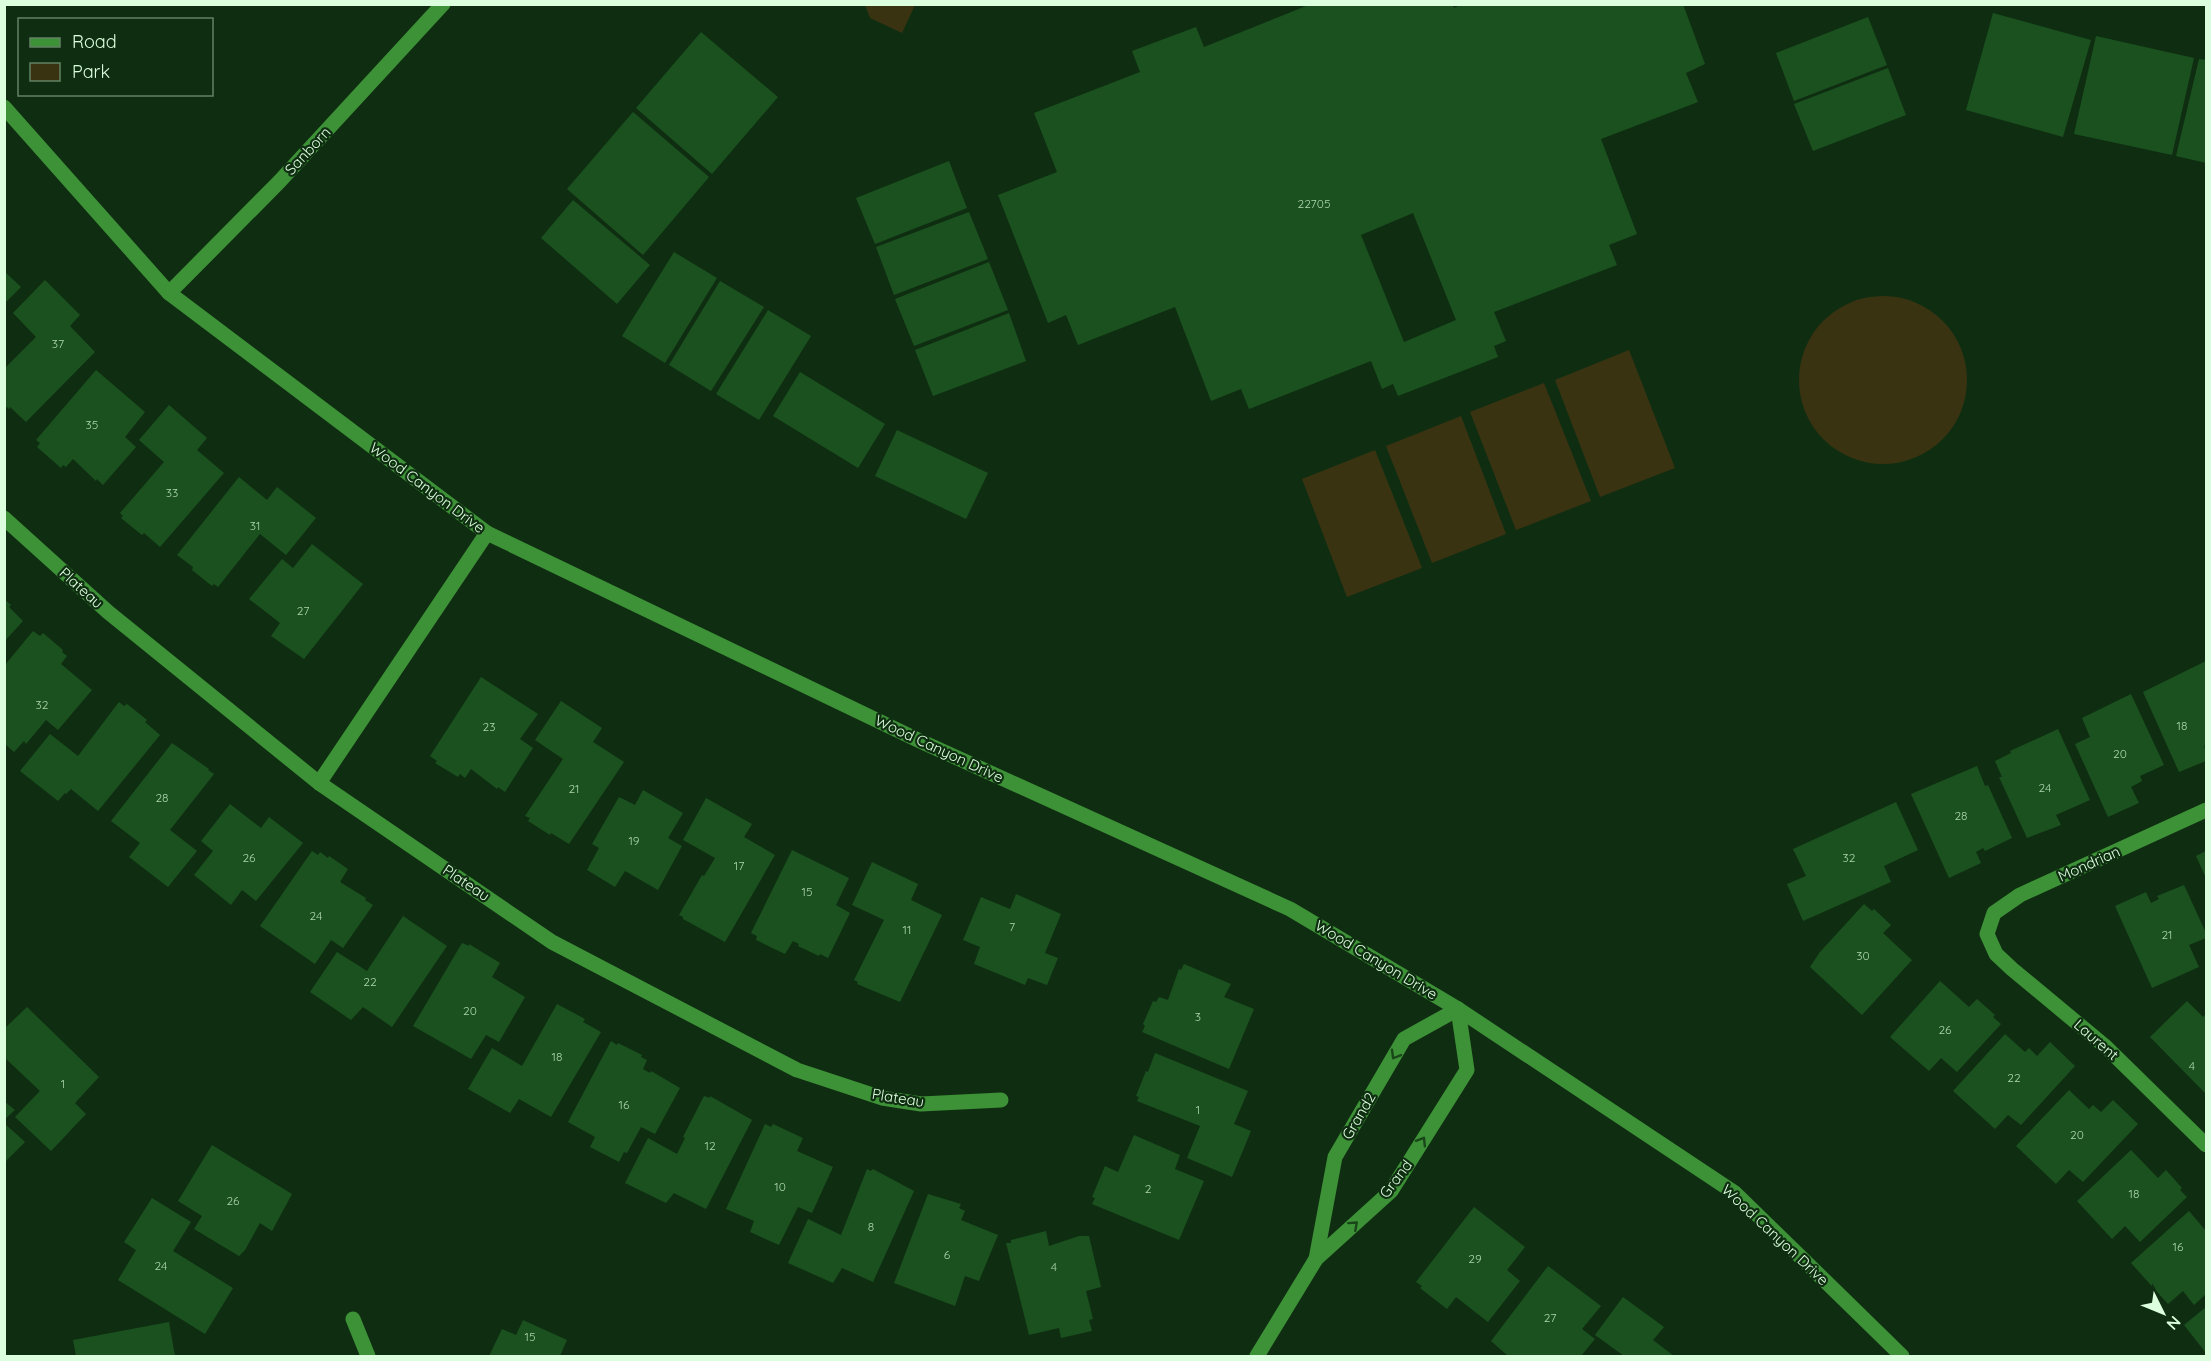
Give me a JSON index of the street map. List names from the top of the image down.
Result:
{
  "streets": {
    "street": [
      "Sanborn",
      "Wood Canyon Drive",
      "Plateau",
      "Mondrian",
      "Laurent",
      "Grand2",
      "Grand"
    ]
  },
  "crossings": [
    ["Sanborn", "Wood Canyon Drive"],
    ["Wood Canyon Drive", "Grand2"],
    ["Wood Canyon Drive", "Grand"],
    ["Mondrian", "Laurent"],
    ["Grand2", "Grand"]
  ],
  "one_way": ["Grand2", "Grand"],
  "house_numbers": [
    "22705",
    "37",
    "35",
    "33",
    "31",
    "27",
    "32",
    "18",
    "23",
    "20",
    "24",
    "21",
    "28",
    "28",
    "19",
    "26",
    "32",
    "17",
    "15",
    "24",
    "7",
    "11",
    "21",
    "30",
    "22",
    "20",
    "3",
    "26",
    "18",
    "4",
    "22",
    "1",
    "16",
    "1",
    "20",
    "12",
    "10",
    "2",
    "18",
    "26",
    "8",
    "16",
    "6",
    "29",
    "24",
    "4",
    "27",
    "15"
  ],
  "legend": ["Road", "Park"],
  "north": "bottom right"
}
